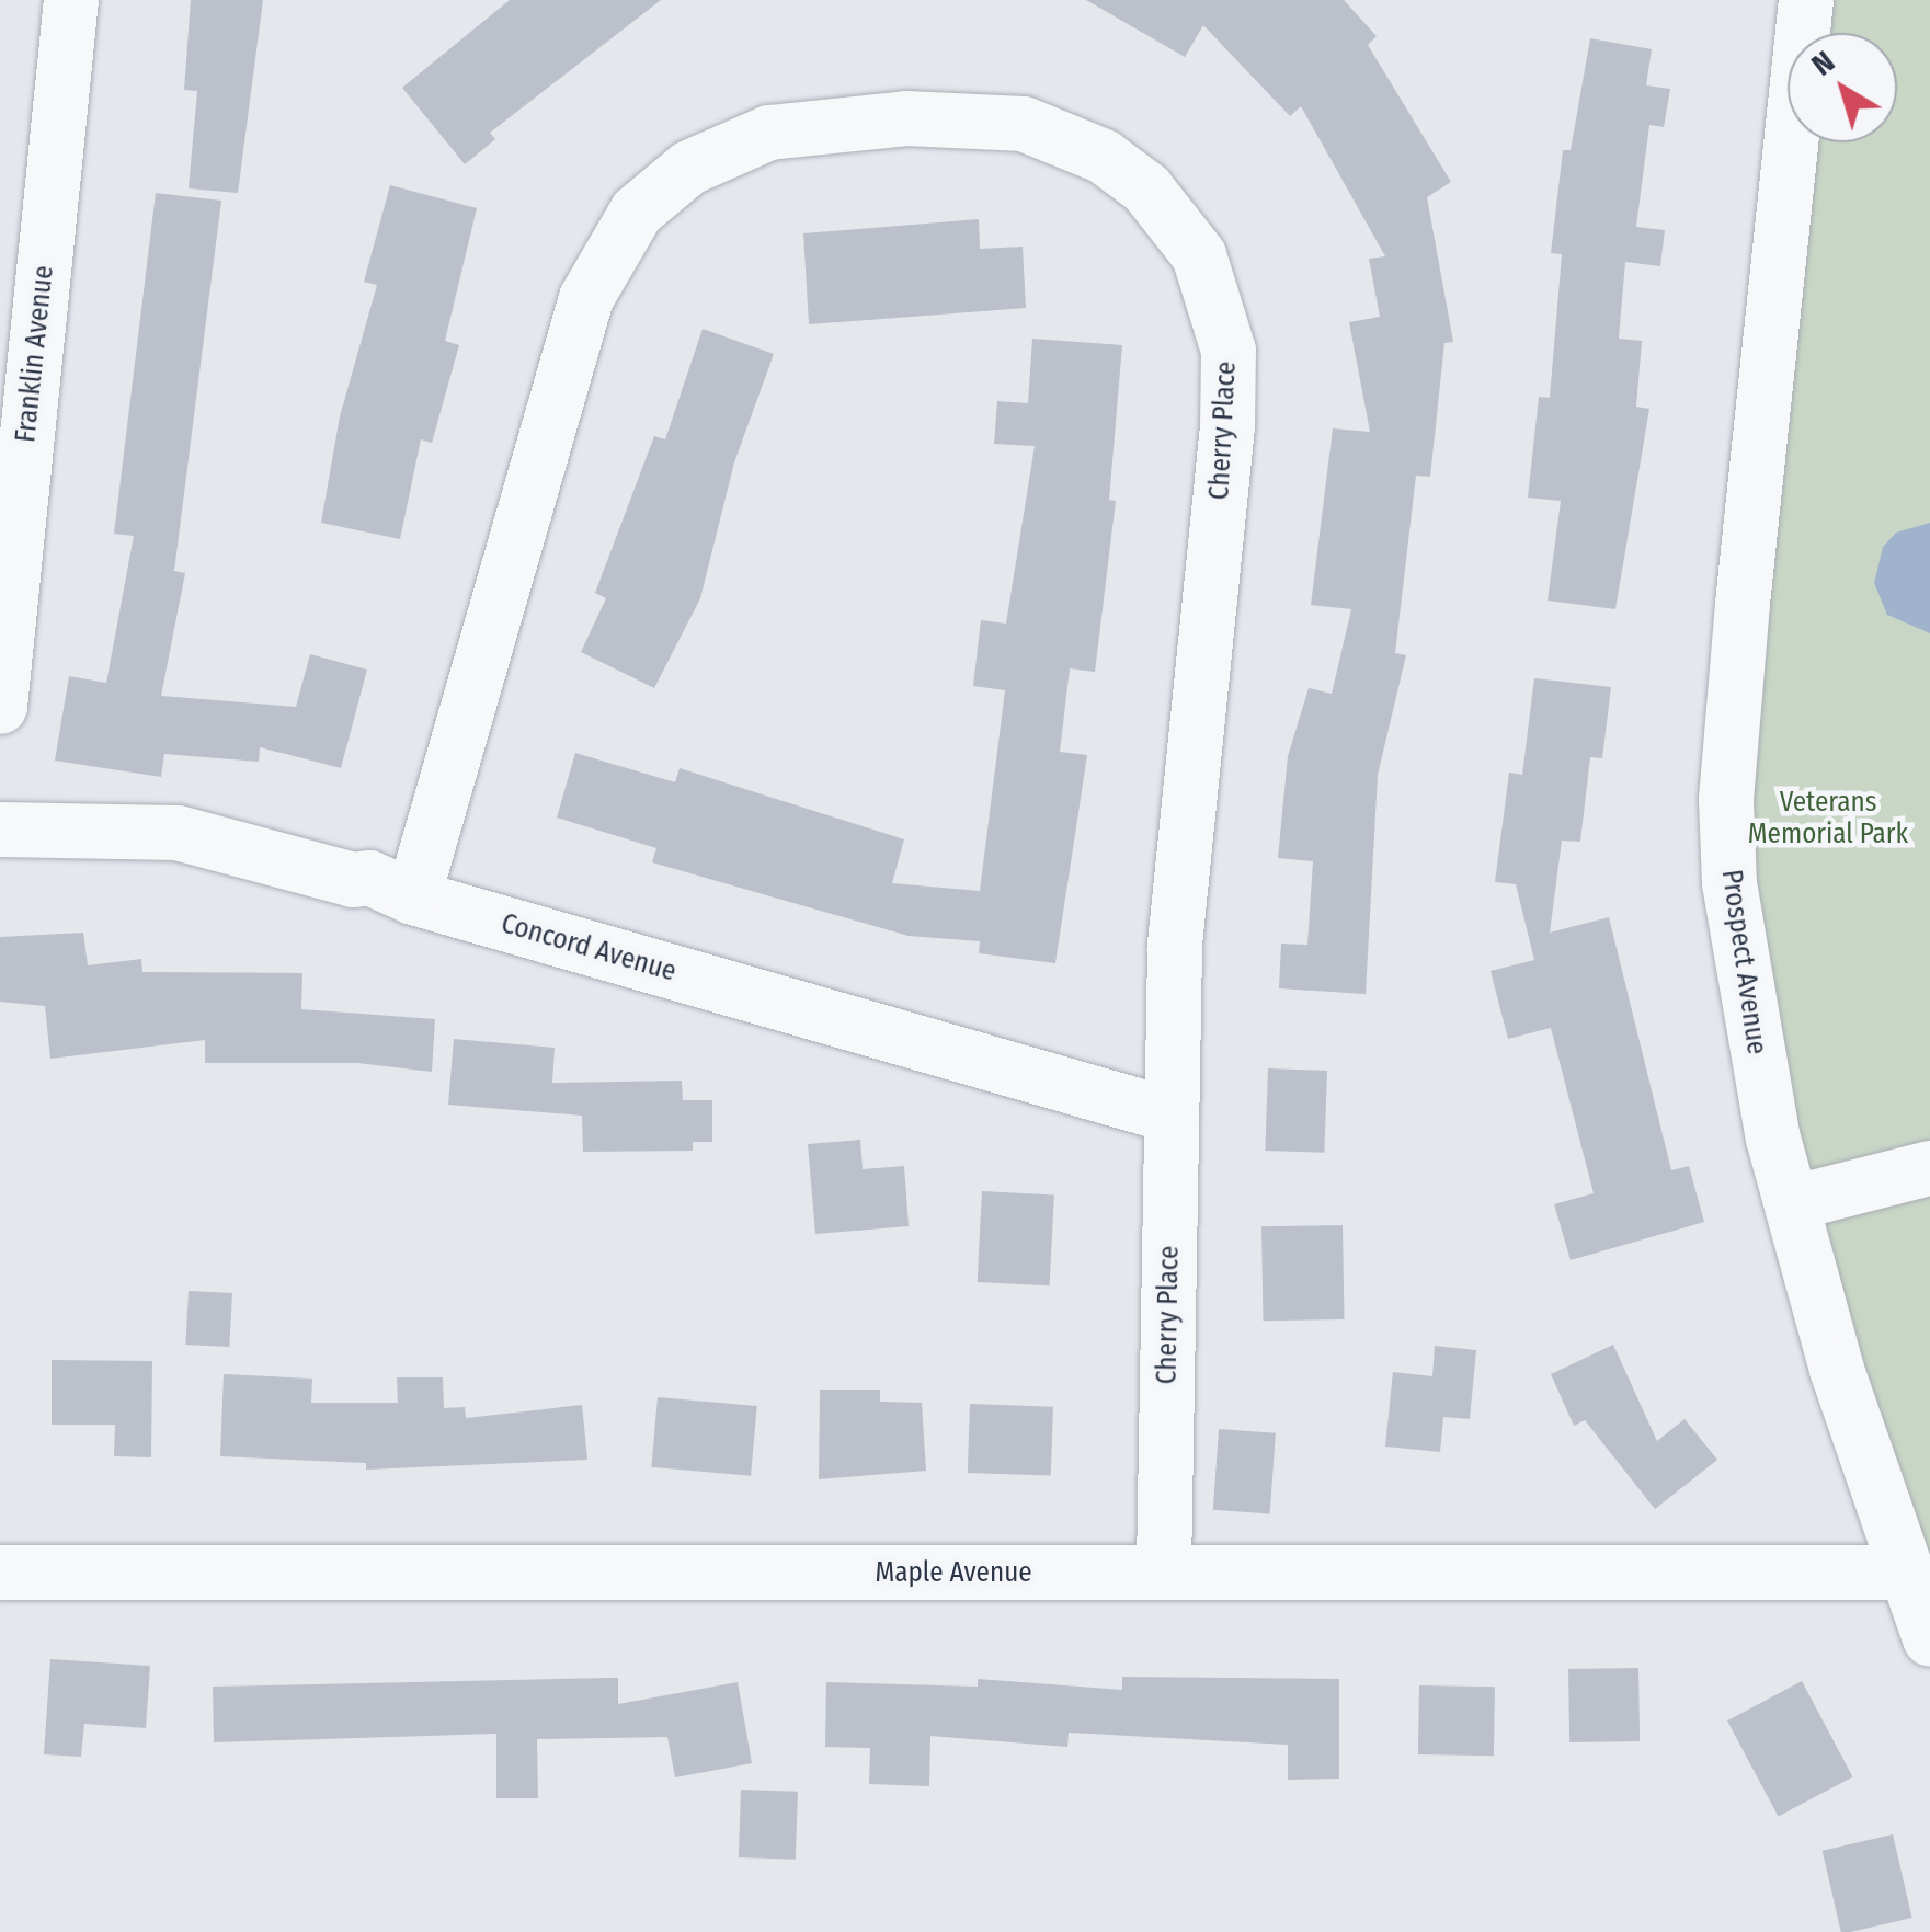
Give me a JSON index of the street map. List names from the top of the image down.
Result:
{
  "streets": {
    "street": [
      "Franklin Avenue",
      "Cherry Place",
      "Concord Avenue",
      "Prospect Avenue",
      "Maple Avenue"
    ]
  },
  "crossings": [
    ["Cherry Place", "Concord Avenue"],
    ["Cherry Place", "Maple Avenue"],
    ["Prospect Avenue", "Maple Avenue"]
  ],
  "parks": ["Veterans Memorial Park"],
  "north": "top left"
}
